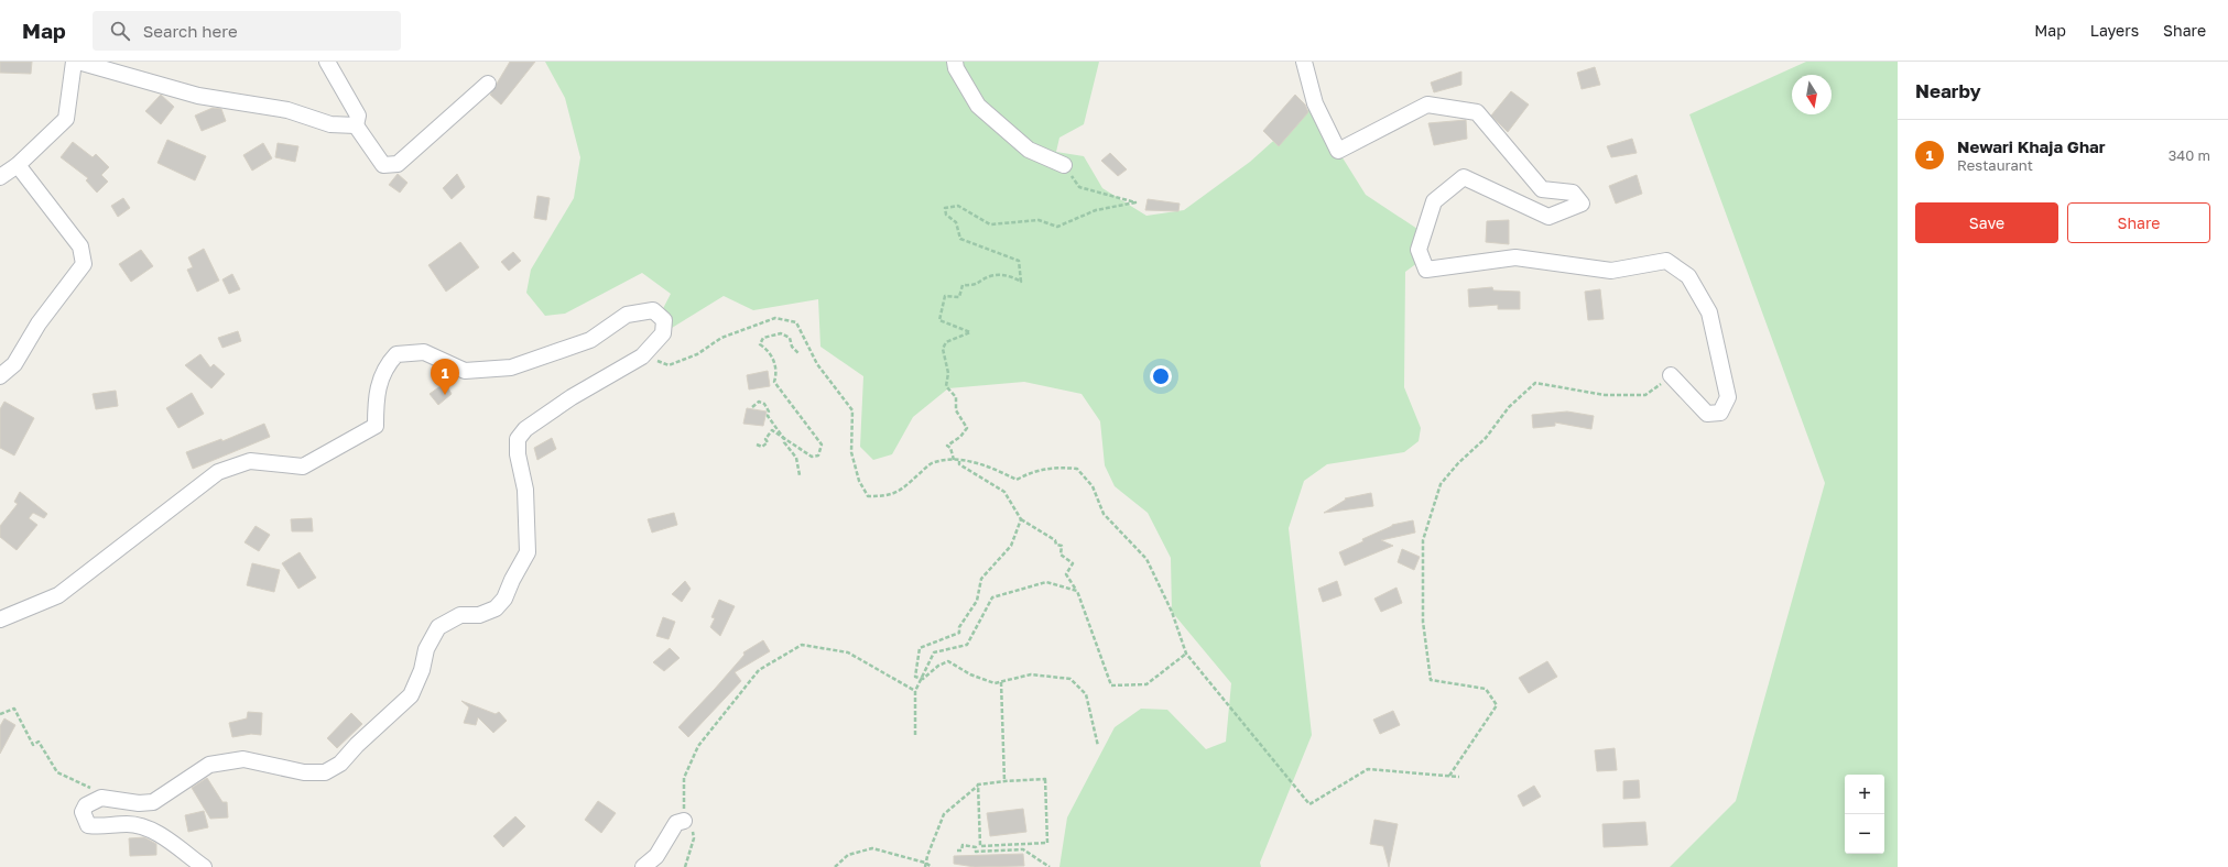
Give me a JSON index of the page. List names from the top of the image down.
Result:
{
  "north": "bottom",
  "page": {
    "header": "Map",
    "search": "Search here",
    "nav": ["Map", "Layers", "Share"],
    "heading": "Nearby",
    "list": [
      {
        "mark": "1",
        "name": "Newari Khaja Ghar",
        "note": "Restaurant",
        "value": "340 m"
      }
    ],
    "buttons": ["Save", "Share"],
    "pins": "1",
    "map_buttons": ["+", "−"]
  }
}
